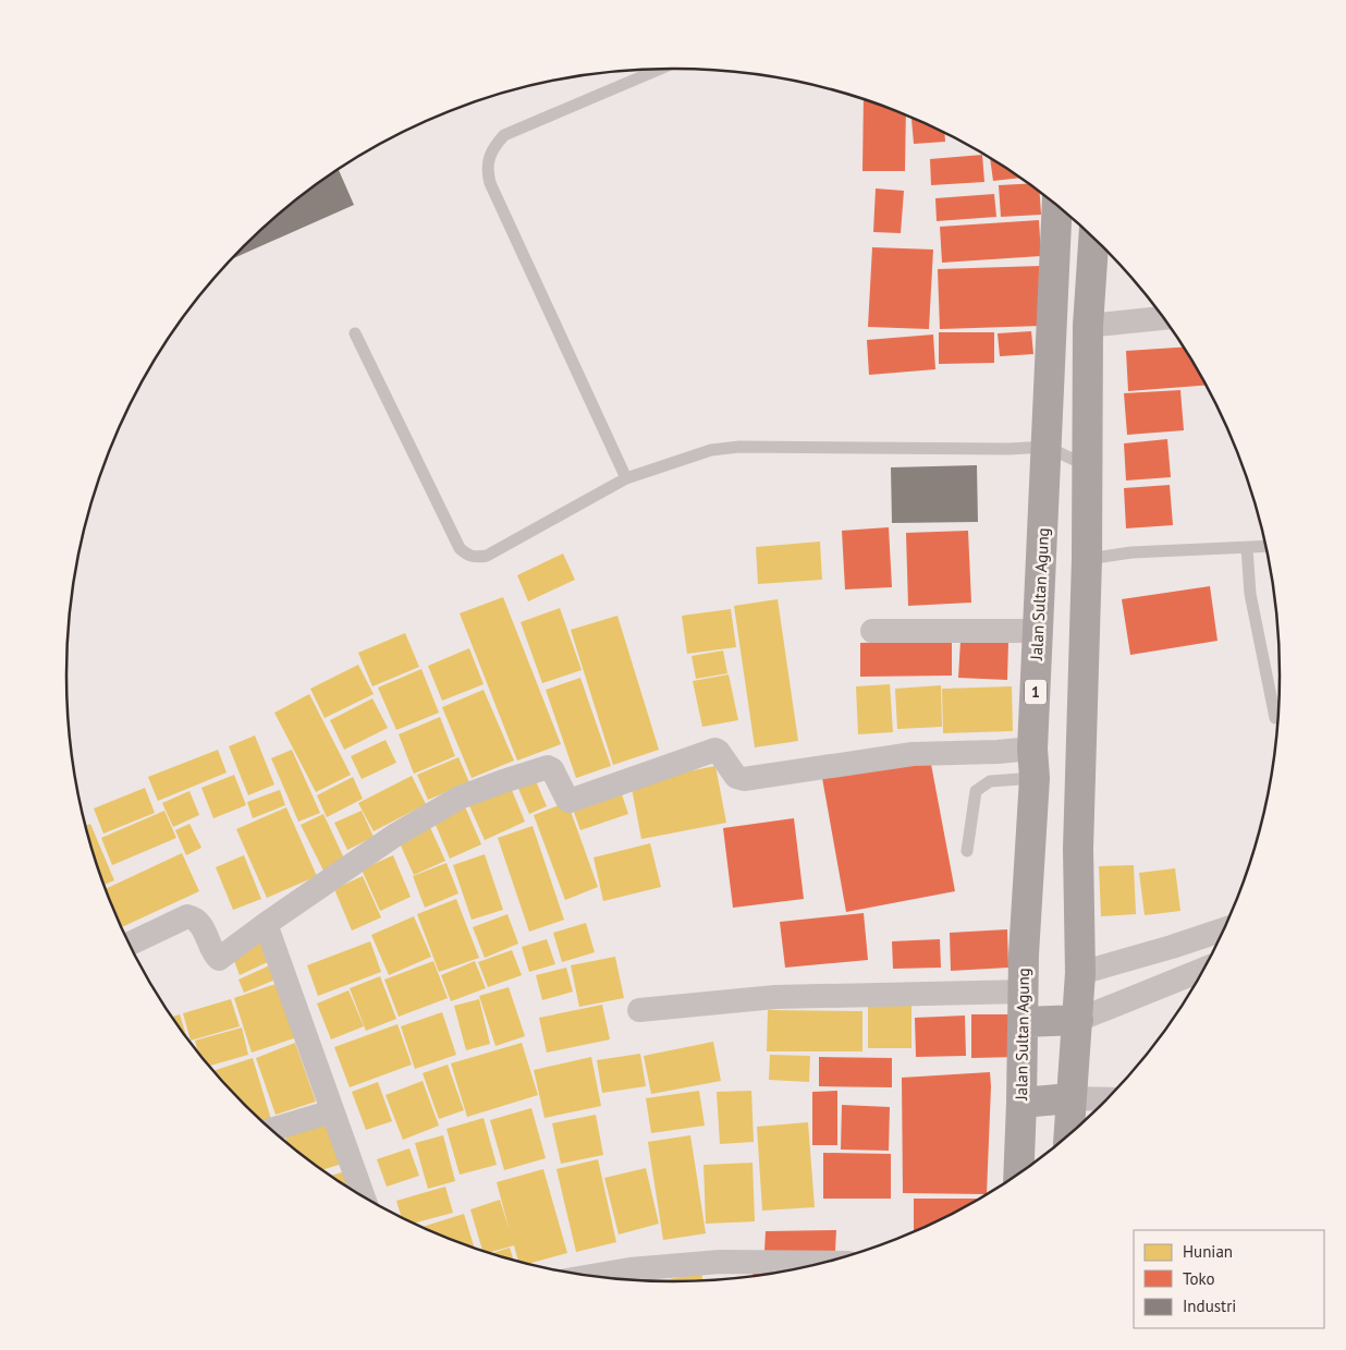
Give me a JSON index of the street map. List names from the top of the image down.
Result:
{
  "streets": {
    "highway": ["Jalan Sultan Agung", "1"]
  },
  "legend": ["Hunian", "Toko", "Industri"]
}
